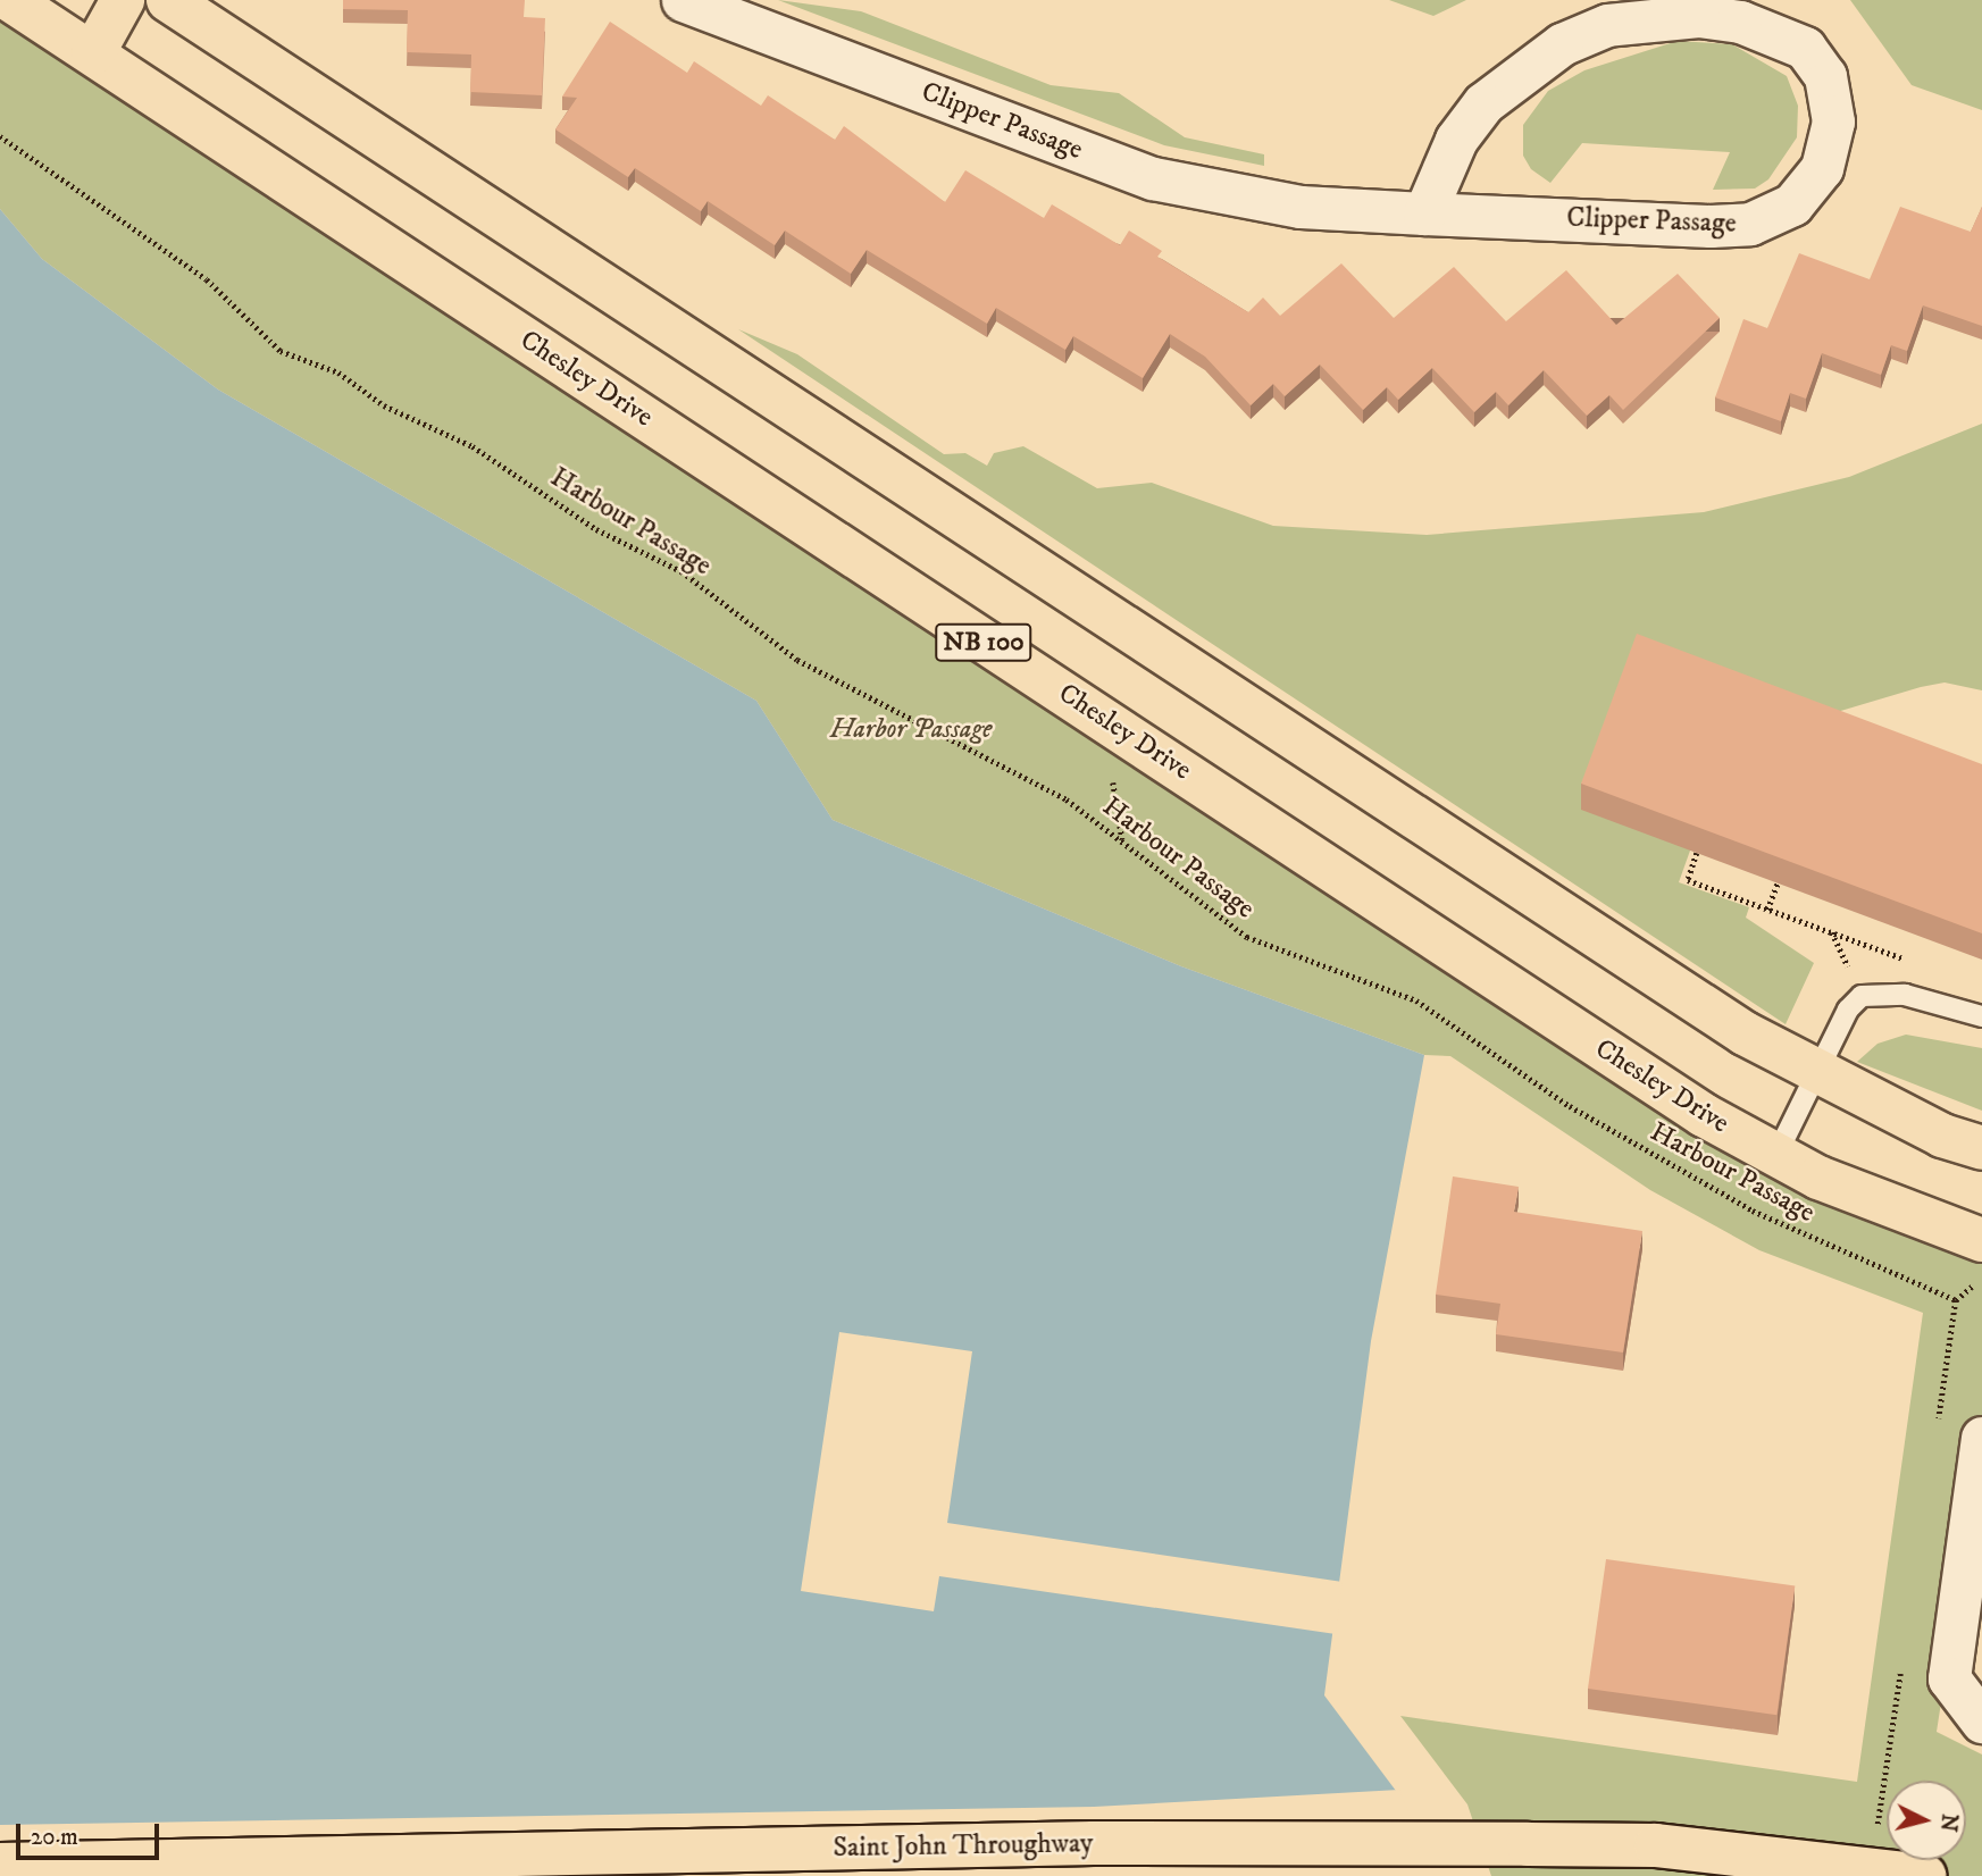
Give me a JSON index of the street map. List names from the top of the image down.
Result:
{
  "streets": {
    "main road": ["Chesley Drive", "NB 100", "Saint John Throughway"],
    "street": ["Clipper Passage"],
    "path": ["Harbour Passage"]
  },
  "parks": ["Harbor Passage"],
  "scale_bar": "20 m",
  "north": "right"
}
